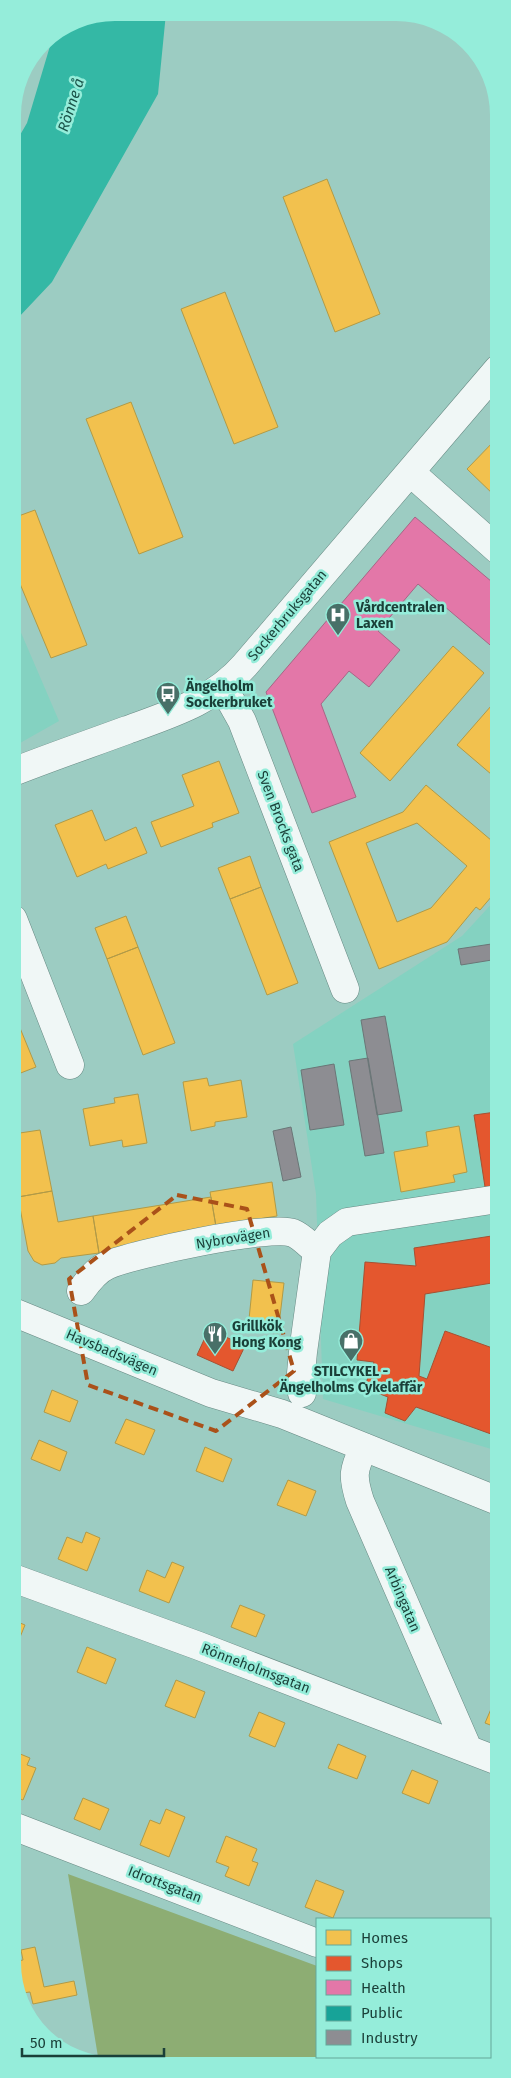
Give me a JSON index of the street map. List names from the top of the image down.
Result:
{
  "streets": {
    "street": [
      "Sockerbruksgatan",
      "Sven Brocks gata",
      "Nybrovägen",
      "Havsbadsvägen",
      "Arbingatan",
      "Rönneholmsgatan",
      "Idrottsgatan"
    ]
  },
  "crossings": [
    ["Sockerbruksgatan", "Sven Brocks gata"],
    ["Havsbadsvägen", "Arbingatan"],
    ["Arbingatan", "Rönneholmsgatan"]
  ],
  "water": ["Rönne å"],
  "places": {
    "hospital": ["Vårdcentralen Laxen"],
    "bus stop": ["Ängelholm Sockerbruket"],
    "restaurant": ["Grillkök Hong Kong"],
    "shop": ["STILCYKEL - Ängelholms Cykelaffär"]
  },
  "legend": [
    "Homes",
    "Shops",
    "Health",
    "Public",
    "Industry"
  ],
  "scale_bar": "50 m"
}
